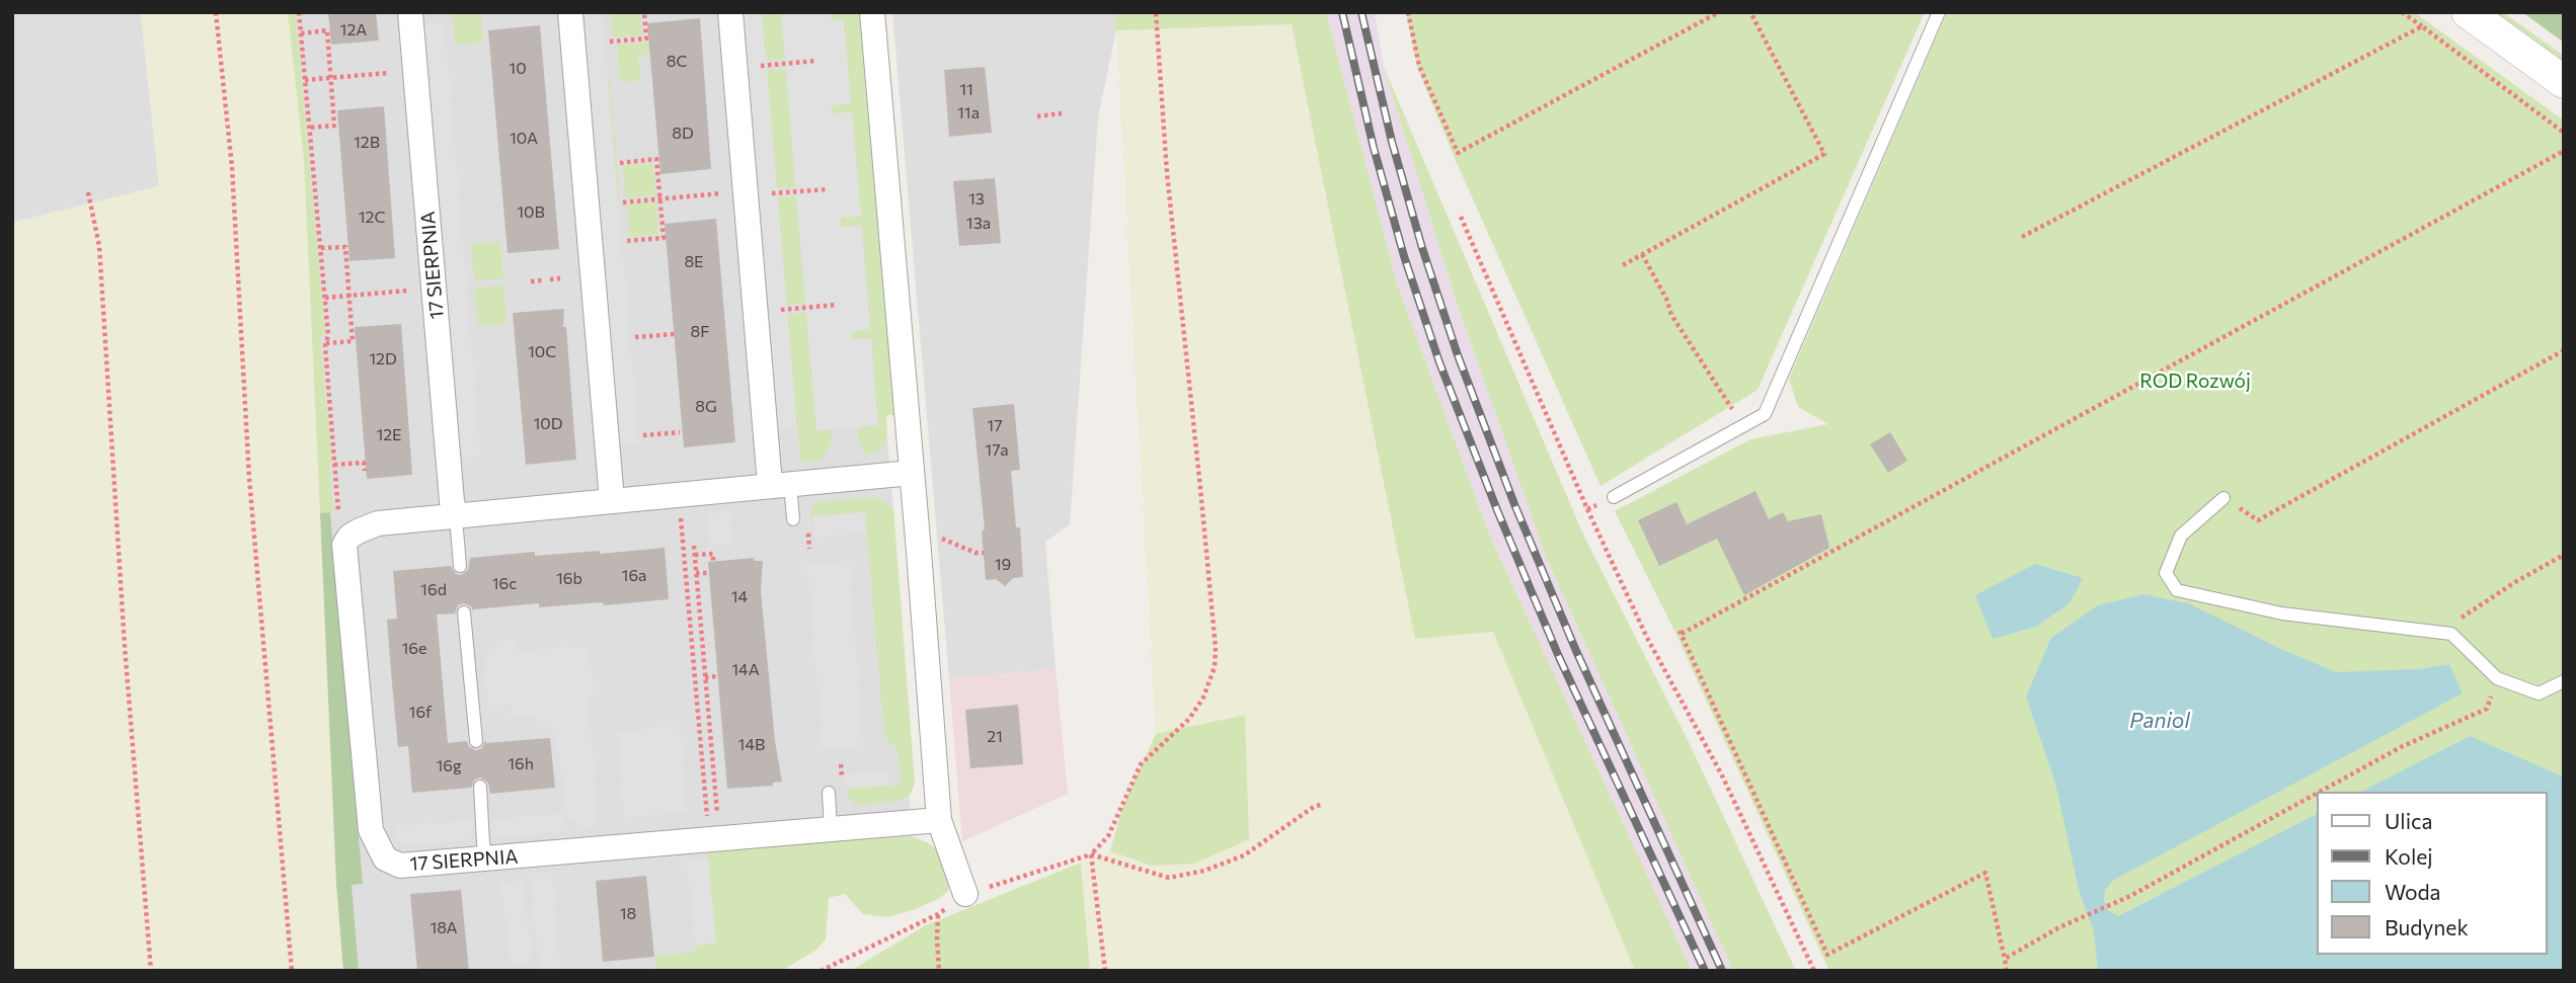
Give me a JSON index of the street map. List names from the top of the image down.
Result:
{
  "streets": {
    "street": ["17 SIERPNIA"]
  },
  "water": ["Paniol"],
  "parks": ["ROD Rozwój"],
  "house_numbers": [
    "12A",
    "8C",
    "10",
    "11",
    "11a",
    "8D",
    "10A",
    "12B",
    "13",
    "10B",
    "12C",
    "13a",
    "8E",
    "8F",
    "10C",
    "12D",
    "8G",
    "10D",
    "17",
    "12E",
    "17a",
    "19",
    "16a",
    "16b",
    "16c",
    "16d",
    "14",
    "16e",
    "14A",
    "16f",
    "21",
    "14B",
    "16h",
    "16g",
    "18",
    "18A"
  ],
  "legend": [
    "Ulica",
    "Kolej",
    "Woda",
    "Budynek"
  ]
}
